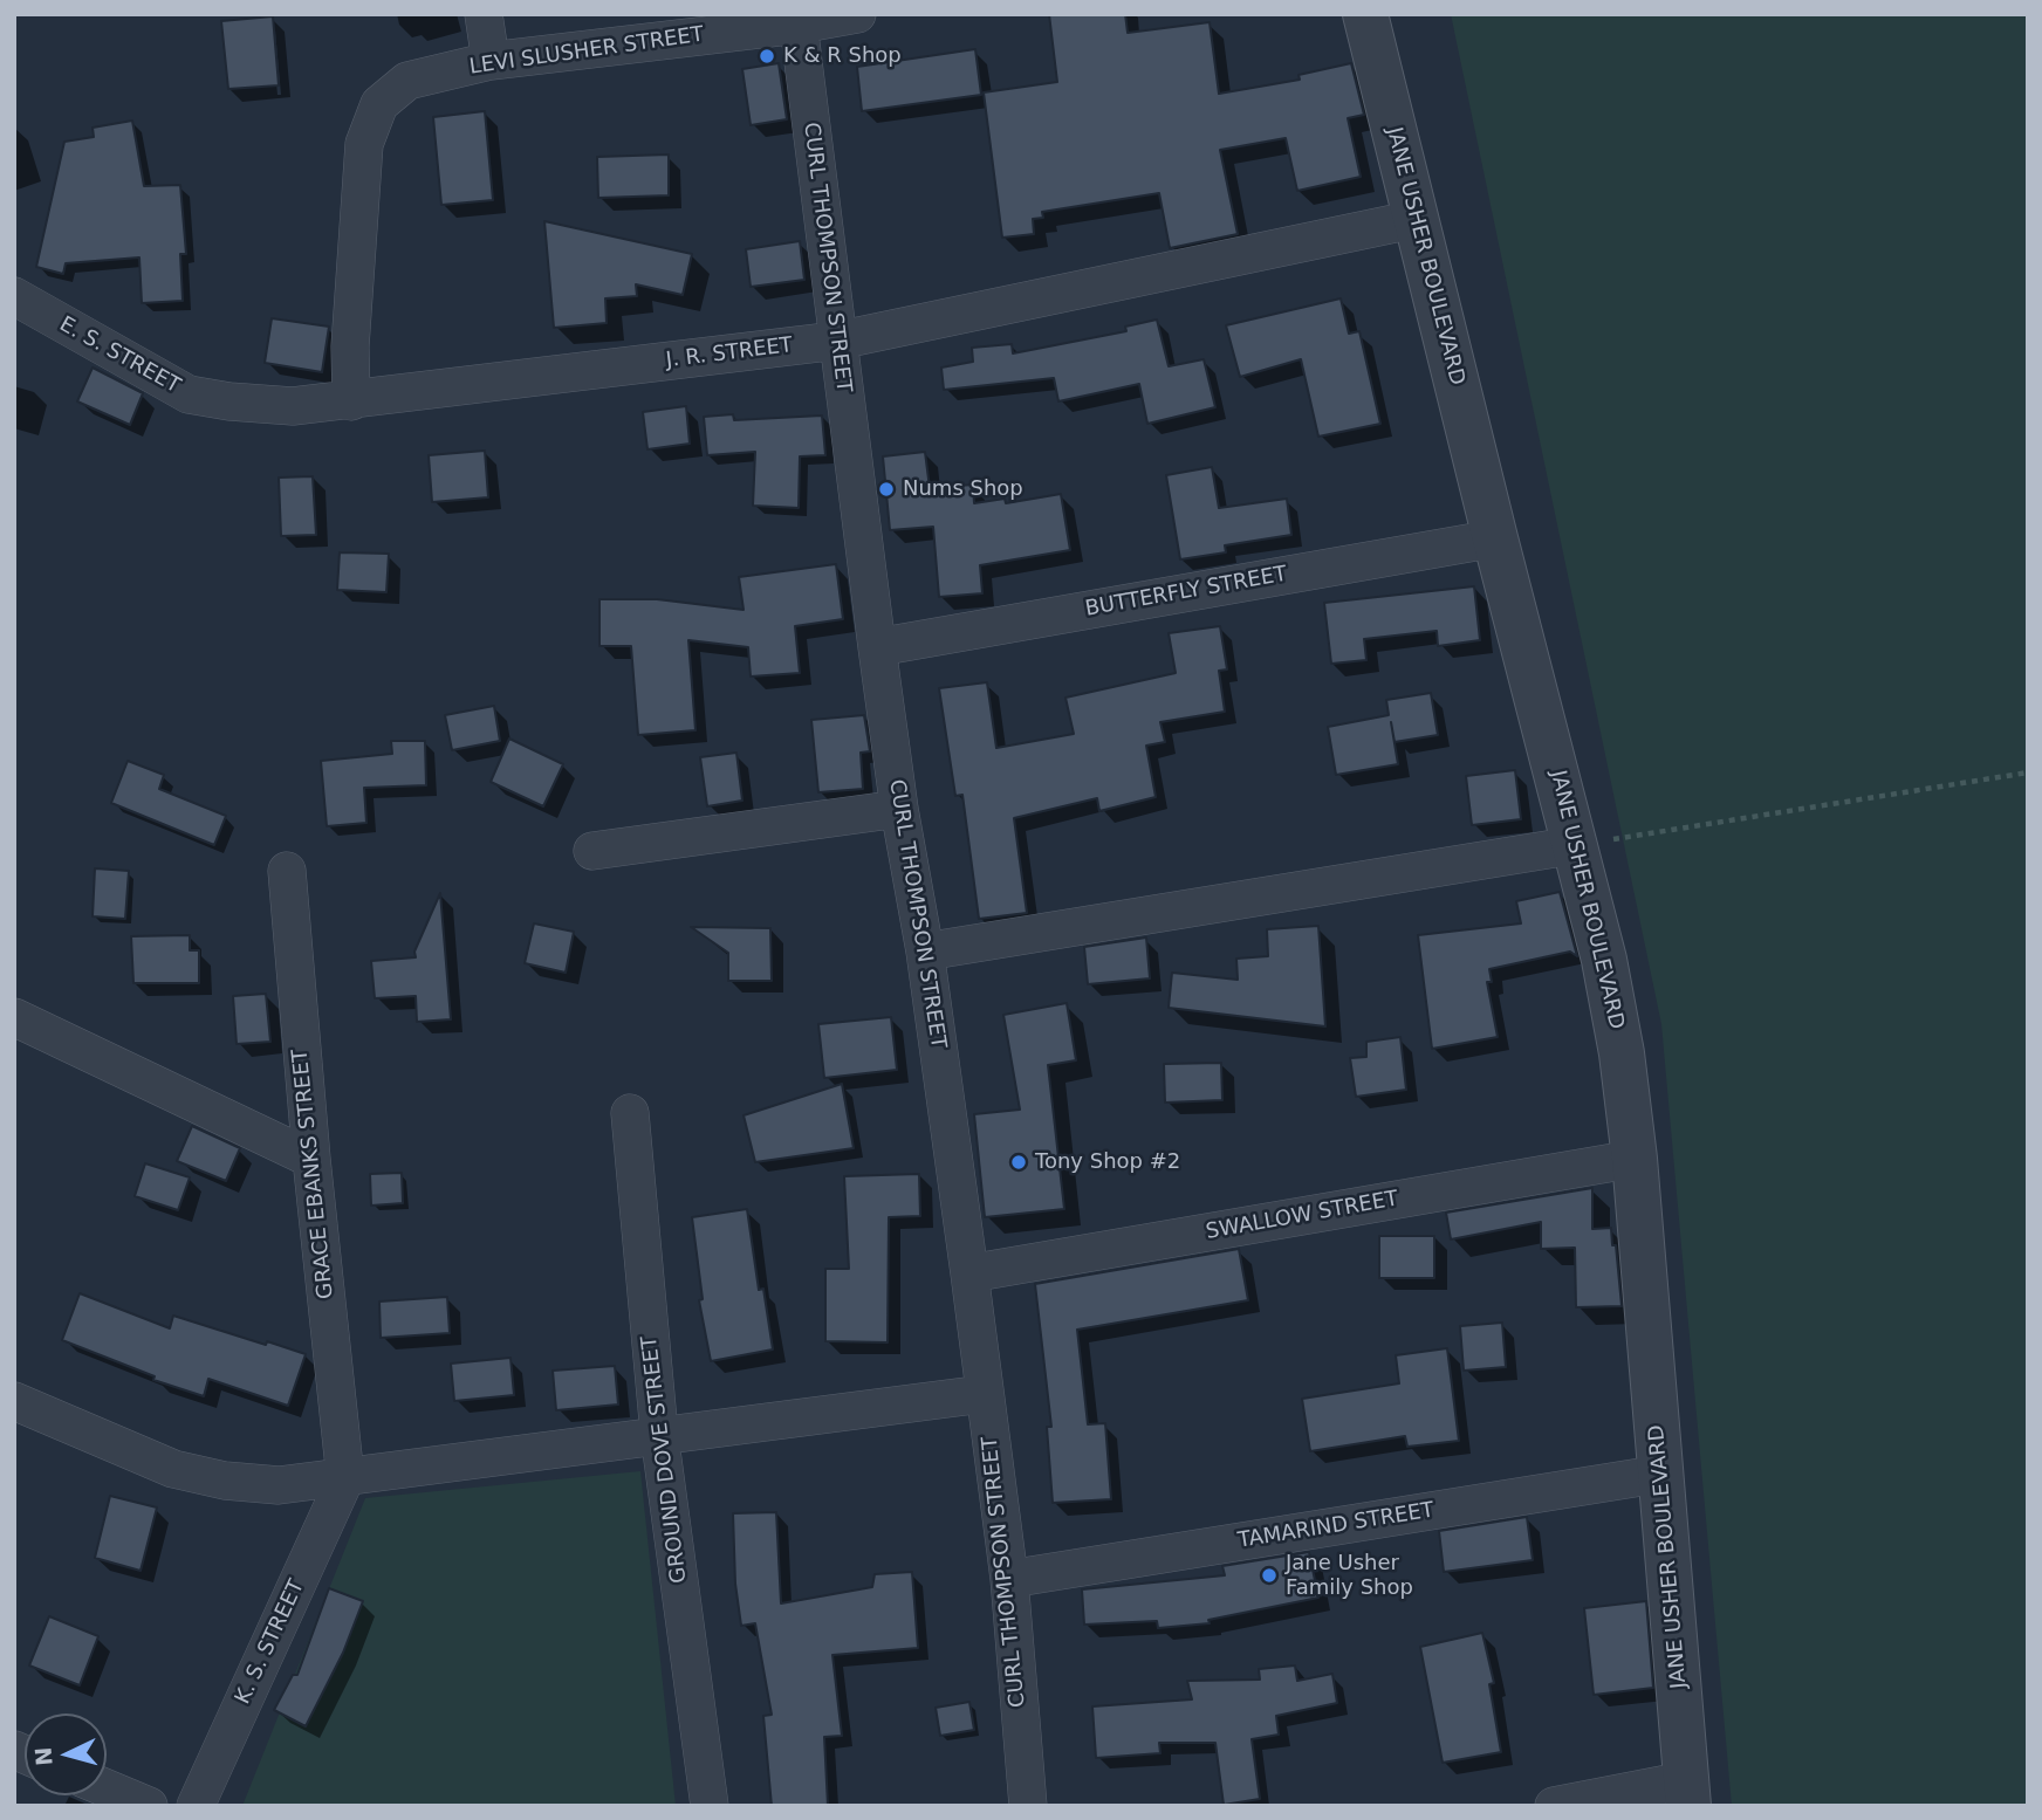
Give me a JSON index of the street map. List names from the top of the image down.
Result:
{
  "streets": {
    "street": [
      "LEVI SLUSHER STREET",
      "JANE USHER BOULEVARD",
      "CURL THOMPSON STREET",
      "J. R. STREET",
      "E. S. STREET",
      "BUTTERFLY STREET",
      "GRACE EBANKS STREET",
      "SWALLOW STREET",
      "GROUND DOVE STREET",
      "TAMARIND STREET",
      "K. S. STREET"
    ]
  },
  "crossings": [
    ["LEVI SLUSHER STREET", "CURL THOMPSON STREET"],
    ["LEVI SLUSHER STREET", "J. R. STREET"],
    ["JANE USHER BOULEVARD", "J. R. STREET"],
    ["JANE USHER BOULEVARD", "BUTTERFLY STREET"],
    ["JANE USHER BOULEVARD", "SWALLOW STREET"],
    ["JANE USHER BOULEVARD", "TAMARIND STREET"],
    ["CURL THOMPSON STREET", "J. R. STREET"],
    ["CURL THOMPSON STREET", "BUTTERFLY STREET"],
    ["CURL THOMPSON STREET", "SWALLOW STREET"],
    ["CURL THOMPSON STREET", "TAMARIND STREET"],
    ["J. R. STREET", "E. S. STREET"],
    ["GRACE EBANKS STREET", "K. S. STREET"]
  ],
  "places": [
    "K & R Shop",
    "Nums Shop",
    "Tony Shop #2",
    "Jane Usher Family Shop"
  ],
  "north": "left"
}
